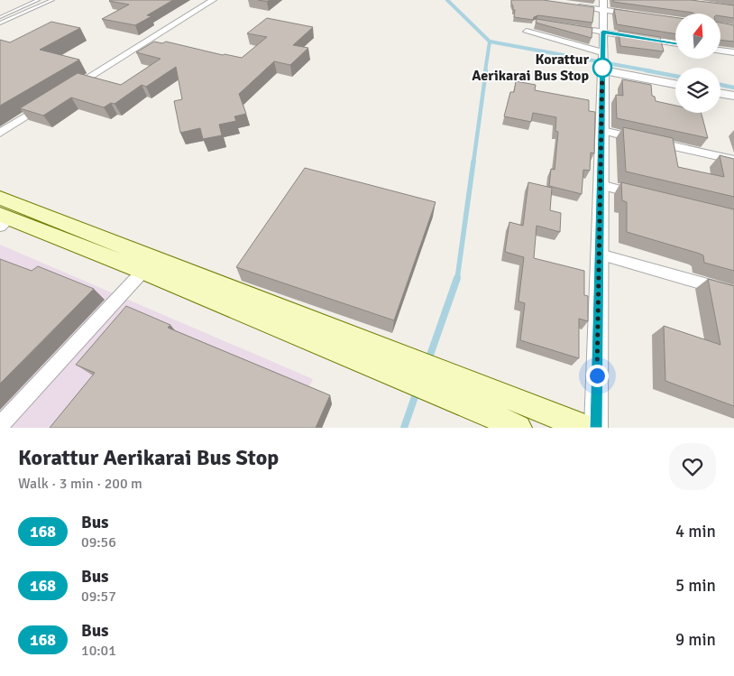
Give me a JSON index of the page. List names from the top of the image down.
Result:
{
  "places": ["Korattur Aerikarai Bus Stop"],
  "lines": ["bus line 168"],
  "north": "top",
  "page": {
    "heading": ["Korattur Aerikarai Bus Stop", "Walk · 3 min · 200 m"],
    "list": [
      {
        "mark": "168",
        "name": "Bus",
        "note": "09:56",
        "value": "4 min"
      },
      {
        "mark": "168",
        "name": "Bus",
        "note": "09:57",
        "value": "5 min"
      },
      {
        "mark": "168",
        "name": "Bus",
        "note": "10:01",
        "value": "9 min"
      }
    ]
  }
}
